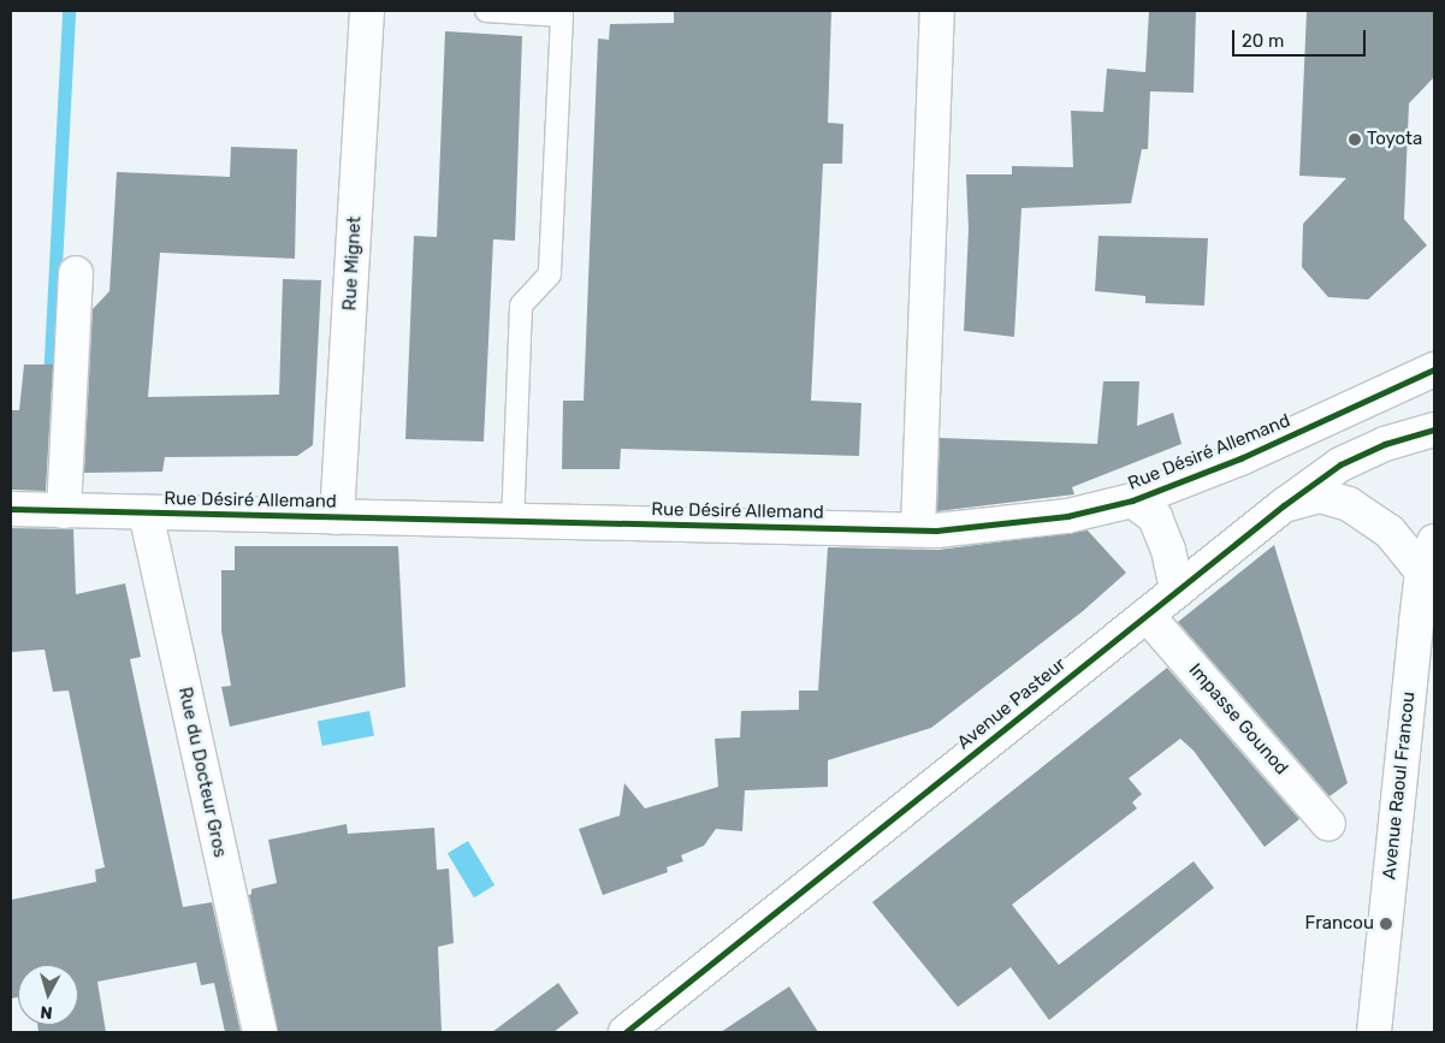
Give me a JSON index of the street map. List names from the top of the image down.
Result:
{
  "streets": {
    "street": [
      "Rue Mignet",
      "Rue Désiré Allemand",
      "Avenue Pasteur",
      "Impasse Gounod",
      "Rue du Docteur Gros",
      "Avenue Raoul Francou"
    ]
  },
  "crossings": [
    ["Rue Mignet", "Rue Désiré Allemand"],
    ["Rue Désiré Allemand", "Rue du Docteur Gros"],
    ["Avenue Pasteur", "Impasse Gounod"]
  ],
  "places": ["Toyota", "Francou"],
  "scale_bar": "20 m",
  "north": "bottom"
}
